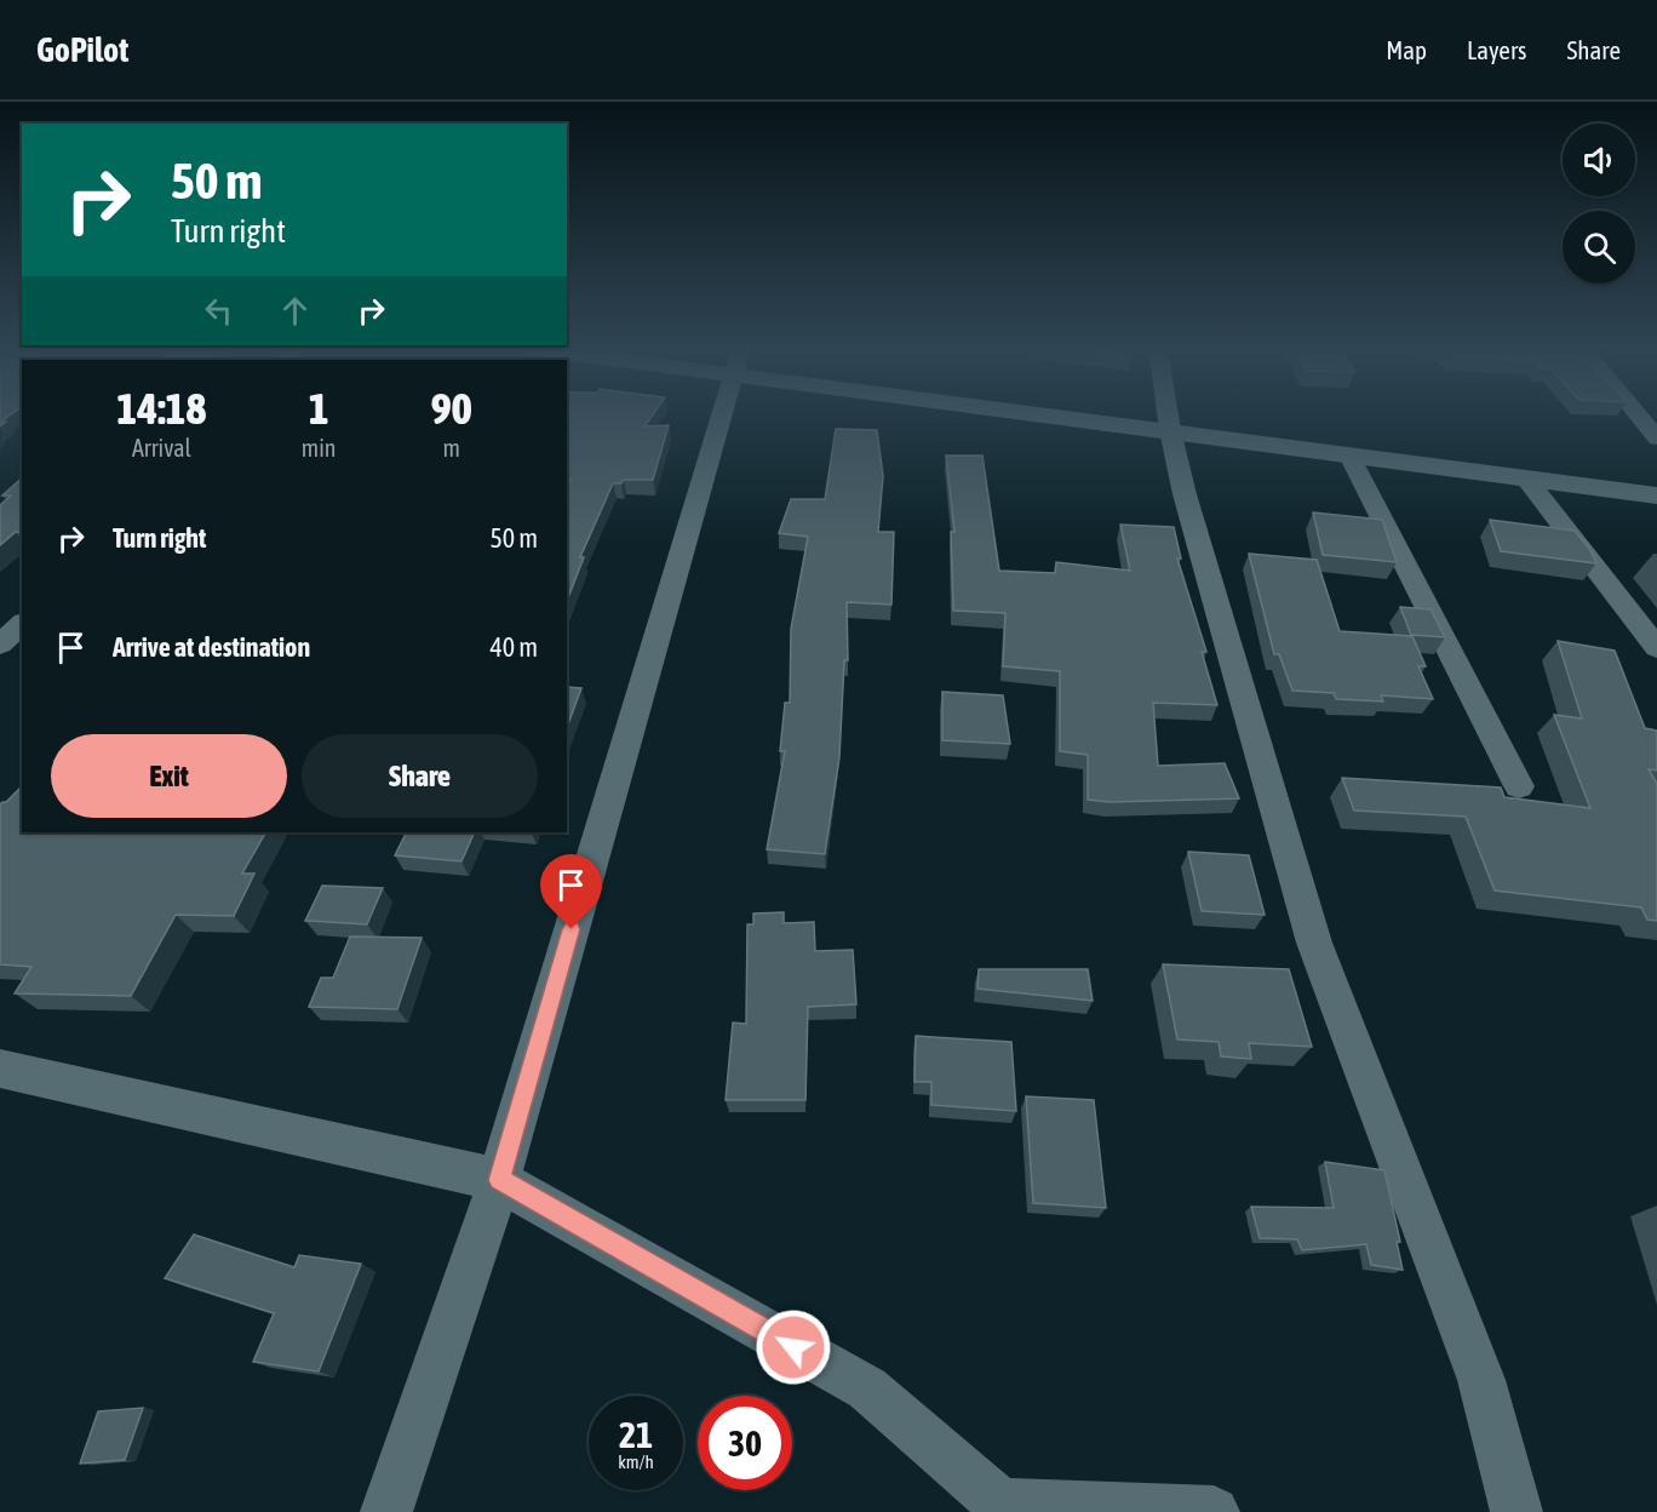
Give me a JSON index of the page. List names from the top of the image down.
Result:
{
  "page": {
    "header": "GoPilot",
    "nav": ["Map", "Layers", "Share"],
    "turn": ["50 m", "Turn right"],
    "eta": [
      "14:18",
      "Arrival",
      "1",
      "min",
      "90",
      "m"
    ],
    "list": [
      {
        "name": "Turn right",
        "value": "50 m"
      },
      {
        "name": "Arrive at destination",
        "value": "40 m"
      }
    ],
    "buttons": ["Exit", "Share"],
    "speed": "21 km/h",
    "limit": "30"
  }
}
